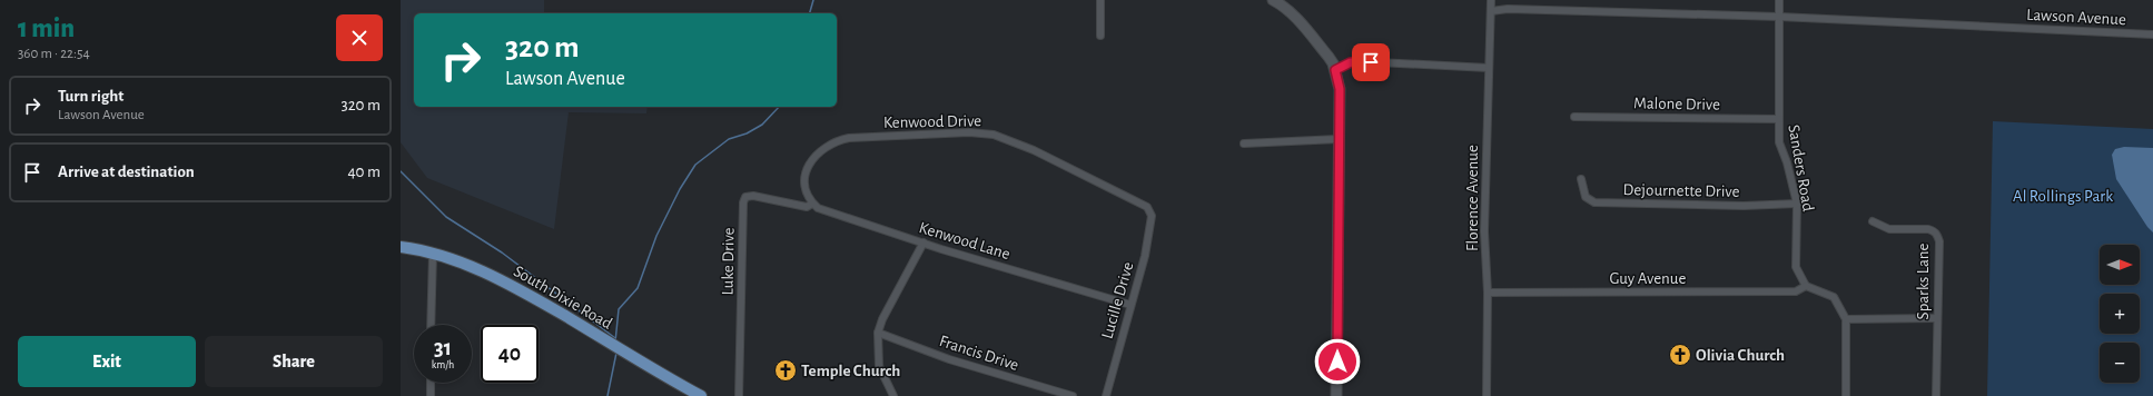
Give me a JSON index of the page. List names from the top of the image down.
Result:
{
  "streets": {
    "main road": ["South Dixie Road"],
    "street": [
      "Lawson Avenue",
      "Malone Drive",
      "Kenwood Drive",
      "Sanders Road",
      "Dejournette Drive",
      "Florence Avenue",
      "Kenwood Lane",
      "Luke Drive",
      "Guy Avenue",
      "Sparks Lane",
      "Lucille Drive",
      "Francis Drive"
    ]
  },
  "crossings": [
    ["Lawson Avenue", "Sanders Road"],
    ["Lawson Avenue", "Florence Avenue"],
    ["Malone Drive", "Sanders Road"],
    ["Kenwood Drive", "Kenwood Lane"],
    ["Kenwood Drive", "Luke Drive"],
    ["Kenwood Drive", "Lucille Drive"],
    ["Sanders Road", "Dejournette Drive"],
    ["Sanders Road", "Guy Avenue"],
    ["Florence Avenue", "Guy Avenue"],
    ["Kenwood Lane", "Luke Drive"],
    ["Kenwood Lane", "Lucille Drive"]
  ],
  "parks": ["Al Rollings Park"],
  "places": {
    "church": ["Olivia Church", "Temple Church"]
  },
  "north": "right",
  "page": {
    "heading": ["1 min", "360 m · 22:54"],
    "turn": ["320 m", "Lawson Avenue"],
    "list": [
      {
        "name": "Turn right",
        "note": "Lawson Avenue",
        "value": "320 m"
      },
      {
        "name": "Arrive at destination",
        "value": "40 m"
      }
    ],
    "map_buttons": ["+", "−"],
    "speed": "31 km/h",
    "limit": "40",
    "buttons": ["Exit", "Share"]
  }
}
